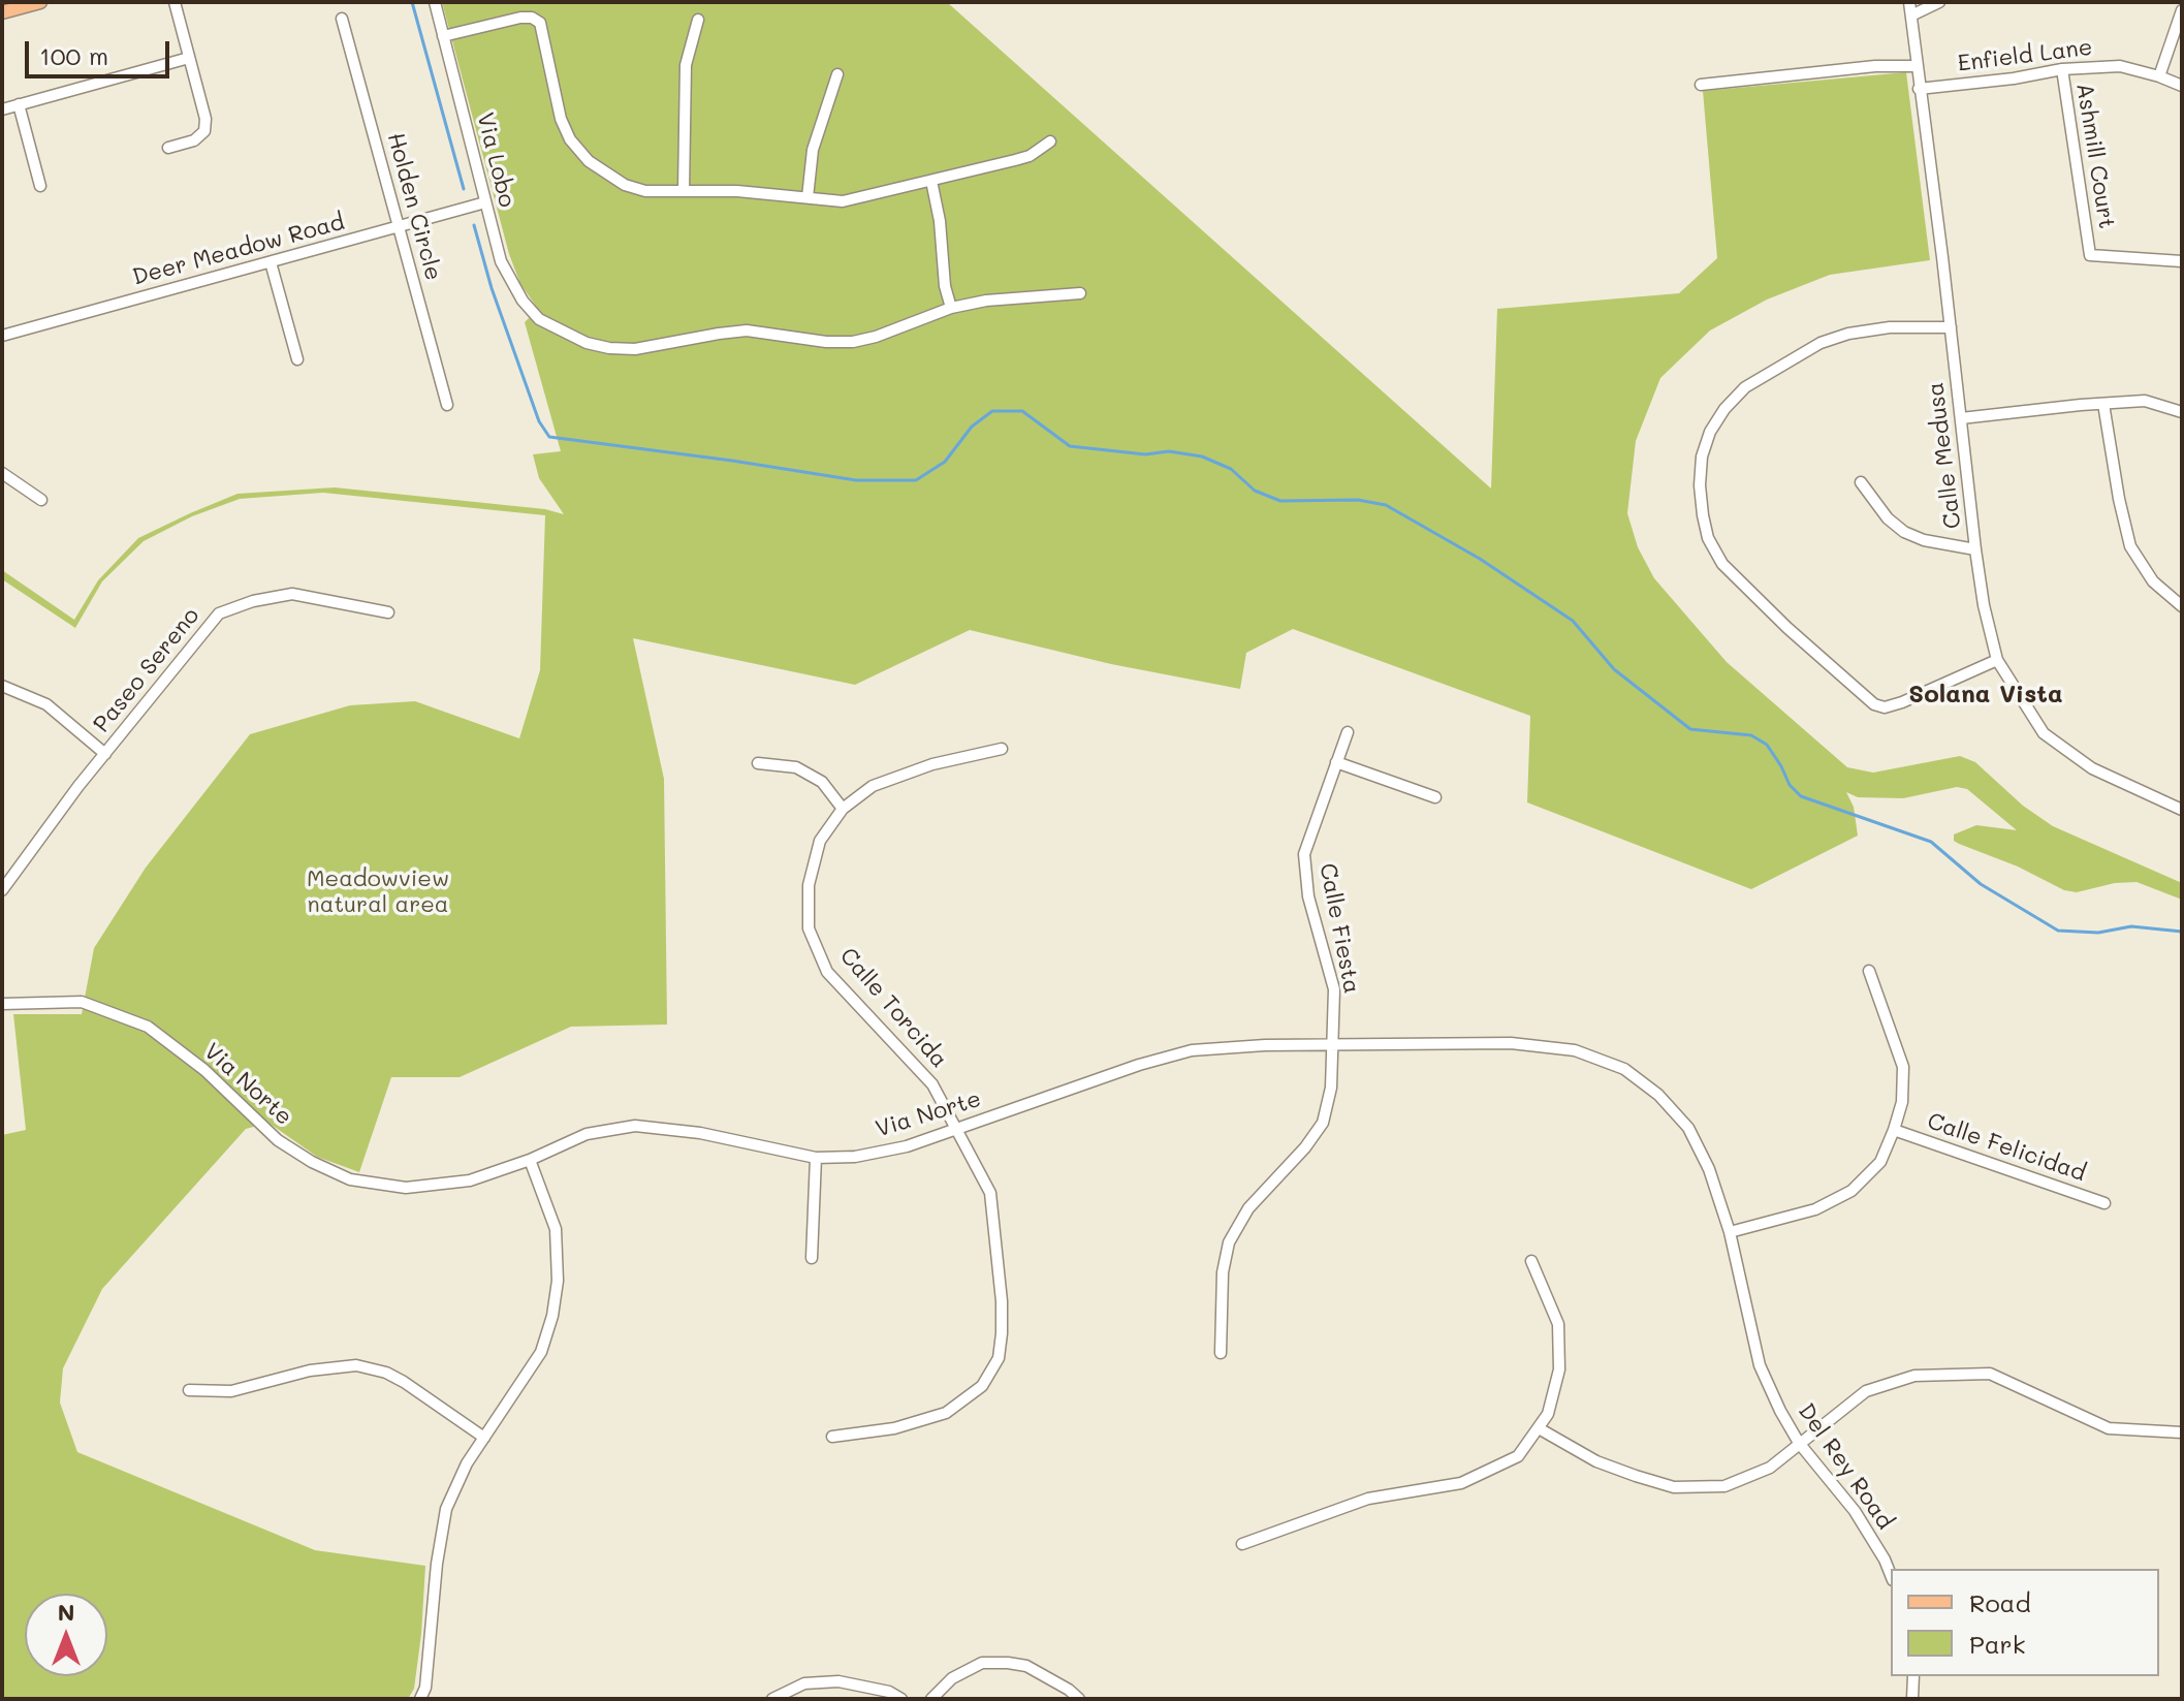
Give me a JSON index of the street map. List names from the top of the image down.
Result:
{
  "streets": {
    "street": [
      "Enfield Lane",
      "Ashmill Court",
      "Via Lobo",
      "Holden Circle",
      "Deer Meadow Road",
      "Calle Medusa",
      "Paseo Sereno",
      "Calle Fiesta",
      "Calle Torcida",
      "Via Norte",
      "Calle Felicidad",
      "Del Rey Road"
    ]
  },
  "crossings": [
    ["Enfield Lane", "Ashmill Court"],
    ["Enfield Lane", "Calle Medusa"],
    ["Via Lobo", "Deer Meadow Road"],
    ["Holden Circle", "Deer Meadow Road"],
    ["Calle Fiesta", "Via Norte"],
    ["Calle Torcida", "Via Norte"],
    ["Via Norte", "Del Rey Road"]
  ],
  "districts": ["Solana Vista"],
  "parks": ["Meadowview natural area"],
  "legend": ["Road", "Park"],
  "scale_bar": "100 m",
  "north": "top"
}
